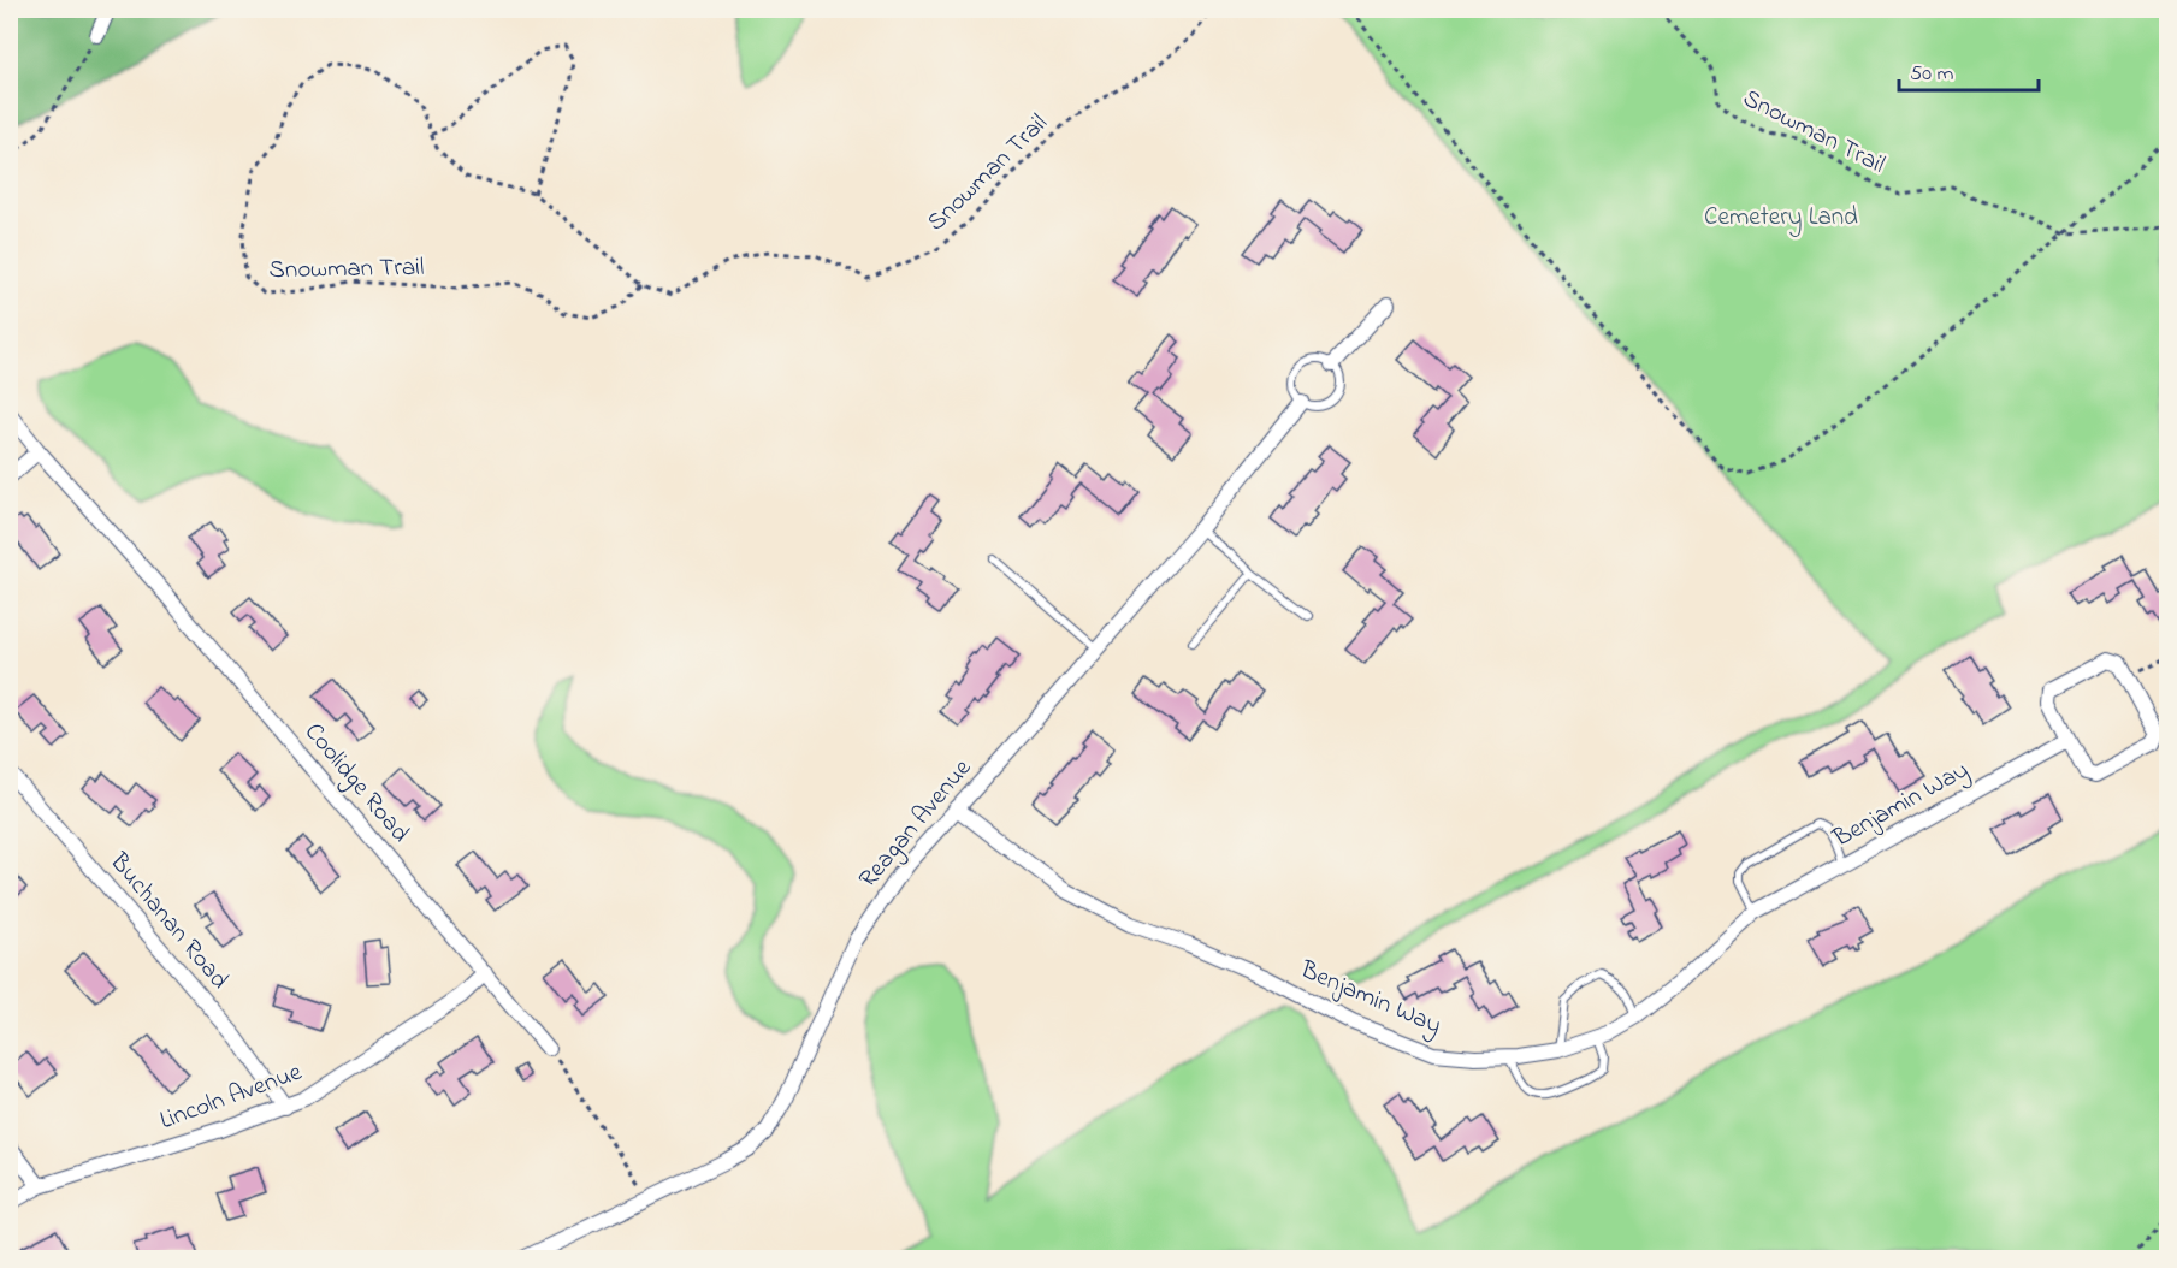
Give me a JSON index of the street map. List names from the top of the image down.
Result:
{
  "streets": {
    "street": [
      "Coolidge Road",
      "Benjamin Way",
      "Reagan Avenue",
      "Buchanan Road",
      "Lincoln Avenue"
    ],
    "path": ["Snowman Trail"]
  },
  "crossings": [
    ["Coolidge Road", "Lincoln Avenue"],
    ["Benjamin Way", "Reagan Avenue"],
    ["Buchanan Road", "Lincoln Avenue"]
  ],
  "parks": ["Cemetery Land"],
  "scale_bar": "50 m"
}
